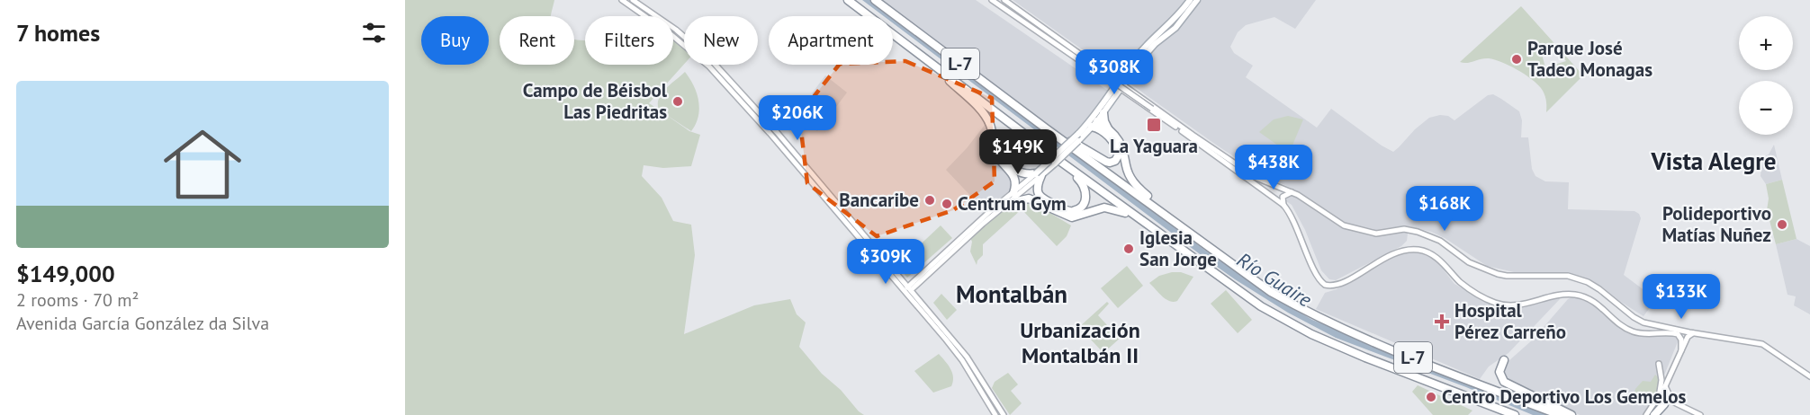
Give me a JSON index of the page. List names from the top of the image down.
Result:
{
  "streets": {
    "highway": ["L-7"]
  },
  "districts": ["Vista Alegre", "Montalbán", "Urbanización Montalbán II"],
  "water": ["Río Guaire"],
  "places": {
    "other": [
      "Parque José Tadeo Monagas",
      "Campo de Béisbol Las Piedritas",
      "Bancaribe",
      "Centrum Gym",
      "Polideportivo Matías Nuñez",
      "Iglesia San Jorge",
      "Centro Deportivo Los Gemelos"
    ],
    "transit": ["La Yaguara"],
    "health": ["Hospital Pérez Carreño"]
  },
  "page": {
    "heading": "7 homes",
    "map_buttons": ["+", "−"],
    "chip": [
      "Buy",
      "Rent",
      "Filters",
      "New",
      "Apartment"
    ],
    "price": [
      "$308K",
      "$206K",
      "$149K",
      "$438K",
      "$168K",
      "$309K",
      "$133K"
    ],
    "list": [
      {
        "name": "$149,000",
        "note": "2 rooms · 70 m² · Avenida García González da Silva"
      }
    ]
  }
}
